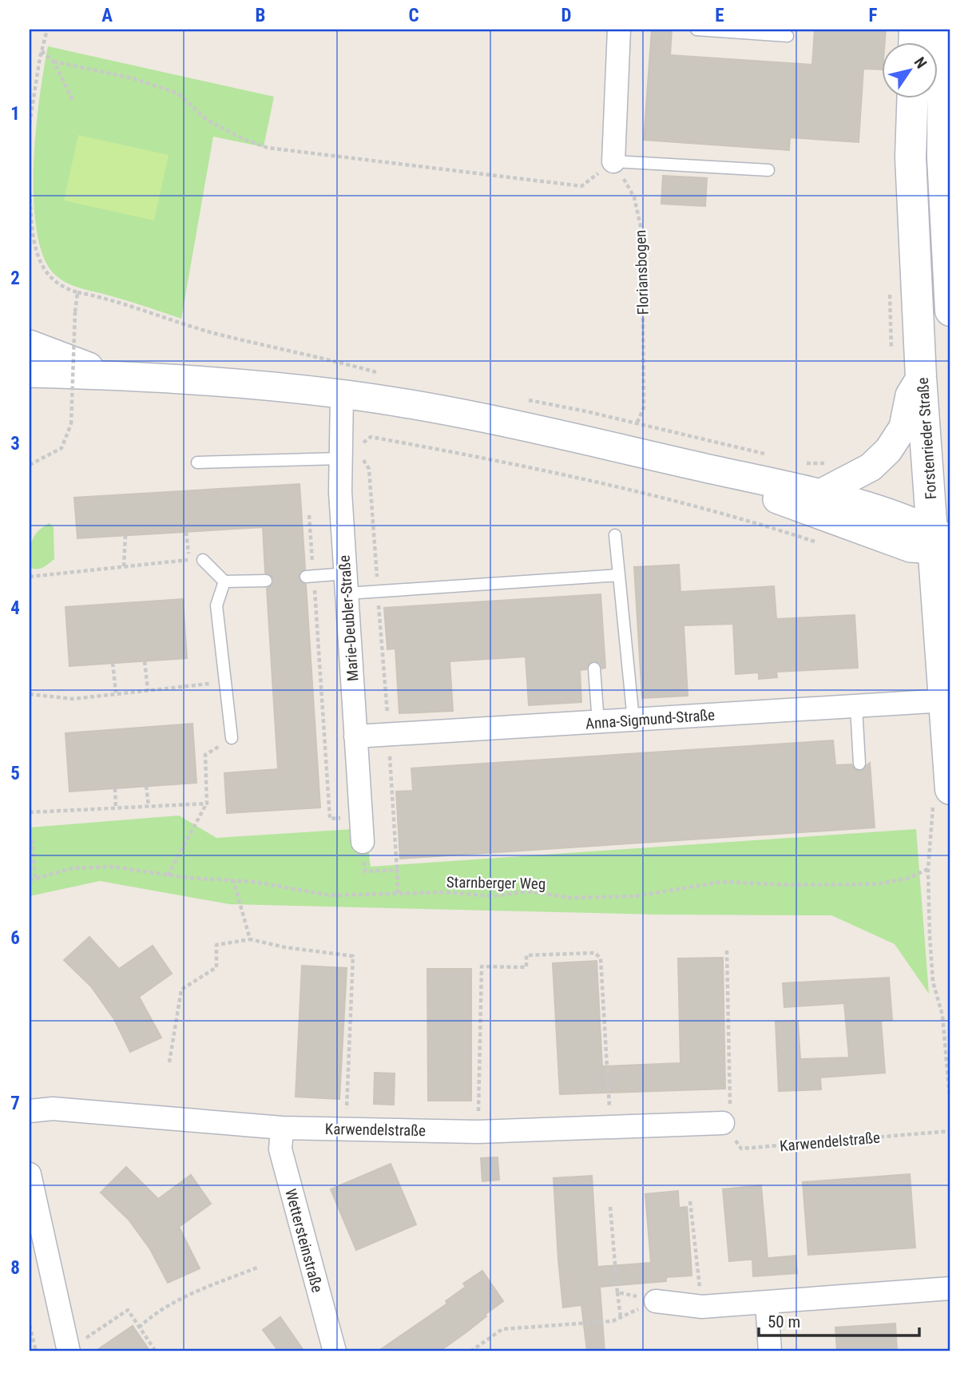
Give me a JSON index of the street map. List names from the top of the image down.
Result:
{
  "streets": {
    "main road": ["Forstenrieder Straße"],
    "street": [
      "Marie-Deubler-Straße",
      "Anna-Sigmund-Straße",
      "Karwendelstraße",
      "Wettersteinstraße"
    ],
    "path": ["Floriansbogen", "Starnberger Weg"]
  },
  "crossings": [
    ["Forstenrieder Straße", "Anna-Sigmund-Straße"],
    ["Marie-Deubler-Straße", "Anna-Sigmund-Straße"],
    ["Karwendelstraße", "Wettersteinstraße"]
  ],
  "scale_bar": "50 m",
  "north": "top right",
  "grid": {
    "columns": [
      "A",
      "B",
      "C",
      "D",
      "E",
      "F"
    ],
    "rows": [
      "1",
      "2",
      "3",
      "4",
      "5",
      "6",
      "7",
      "8"
    ]
  }
}
